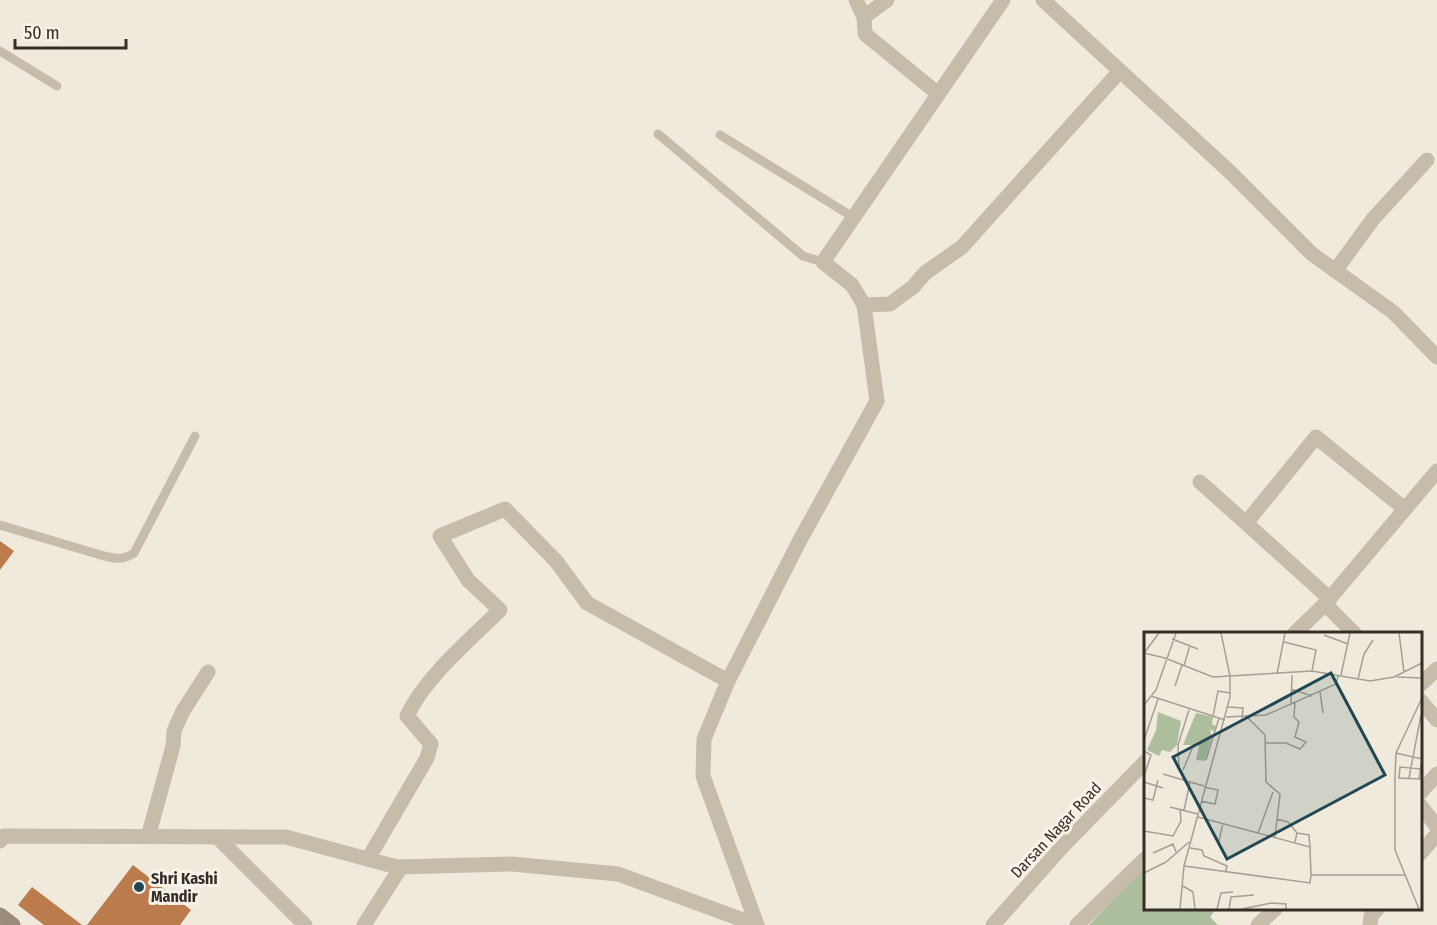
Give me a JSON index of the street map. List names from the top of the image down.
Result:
{
  "streets": {
    "street": ["Darsan Nagar Road"]
  },
  "places": ["Shri Kashi Mandir"],
  "scale_bar": "50 m"
}
